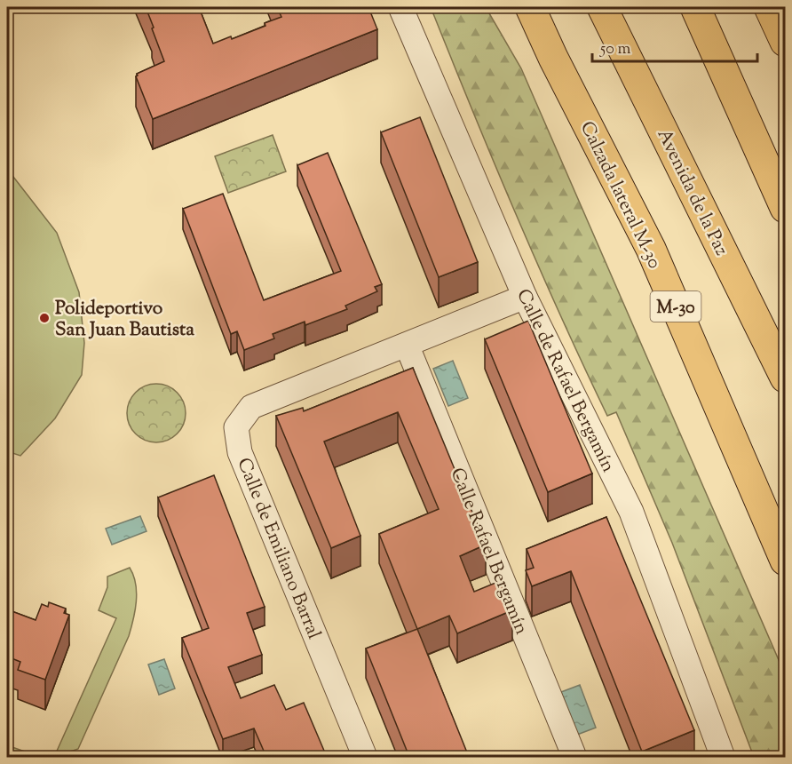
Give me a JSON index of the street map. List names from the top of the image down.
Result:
{
  "streets": {
    "highway": ["Avenida de la Paz", "Calzada lateral M-30", "M-30"],
    "street": ["Calle de Rafael Bergamín", "Calle de Emiliano Barral", "Calle Rafael Bergamín"]
  },
  "crossings": [
    ["Calle de Rafael Bergamín", "Calle de Emiliano Barral"],
    ["Calle de Emiliano Barral", "Calle Rafael Bergamín"]
  ],
  "places": ["Polideportivo San Juan Bautista"],
  "scale_bar": "50 m"
}
